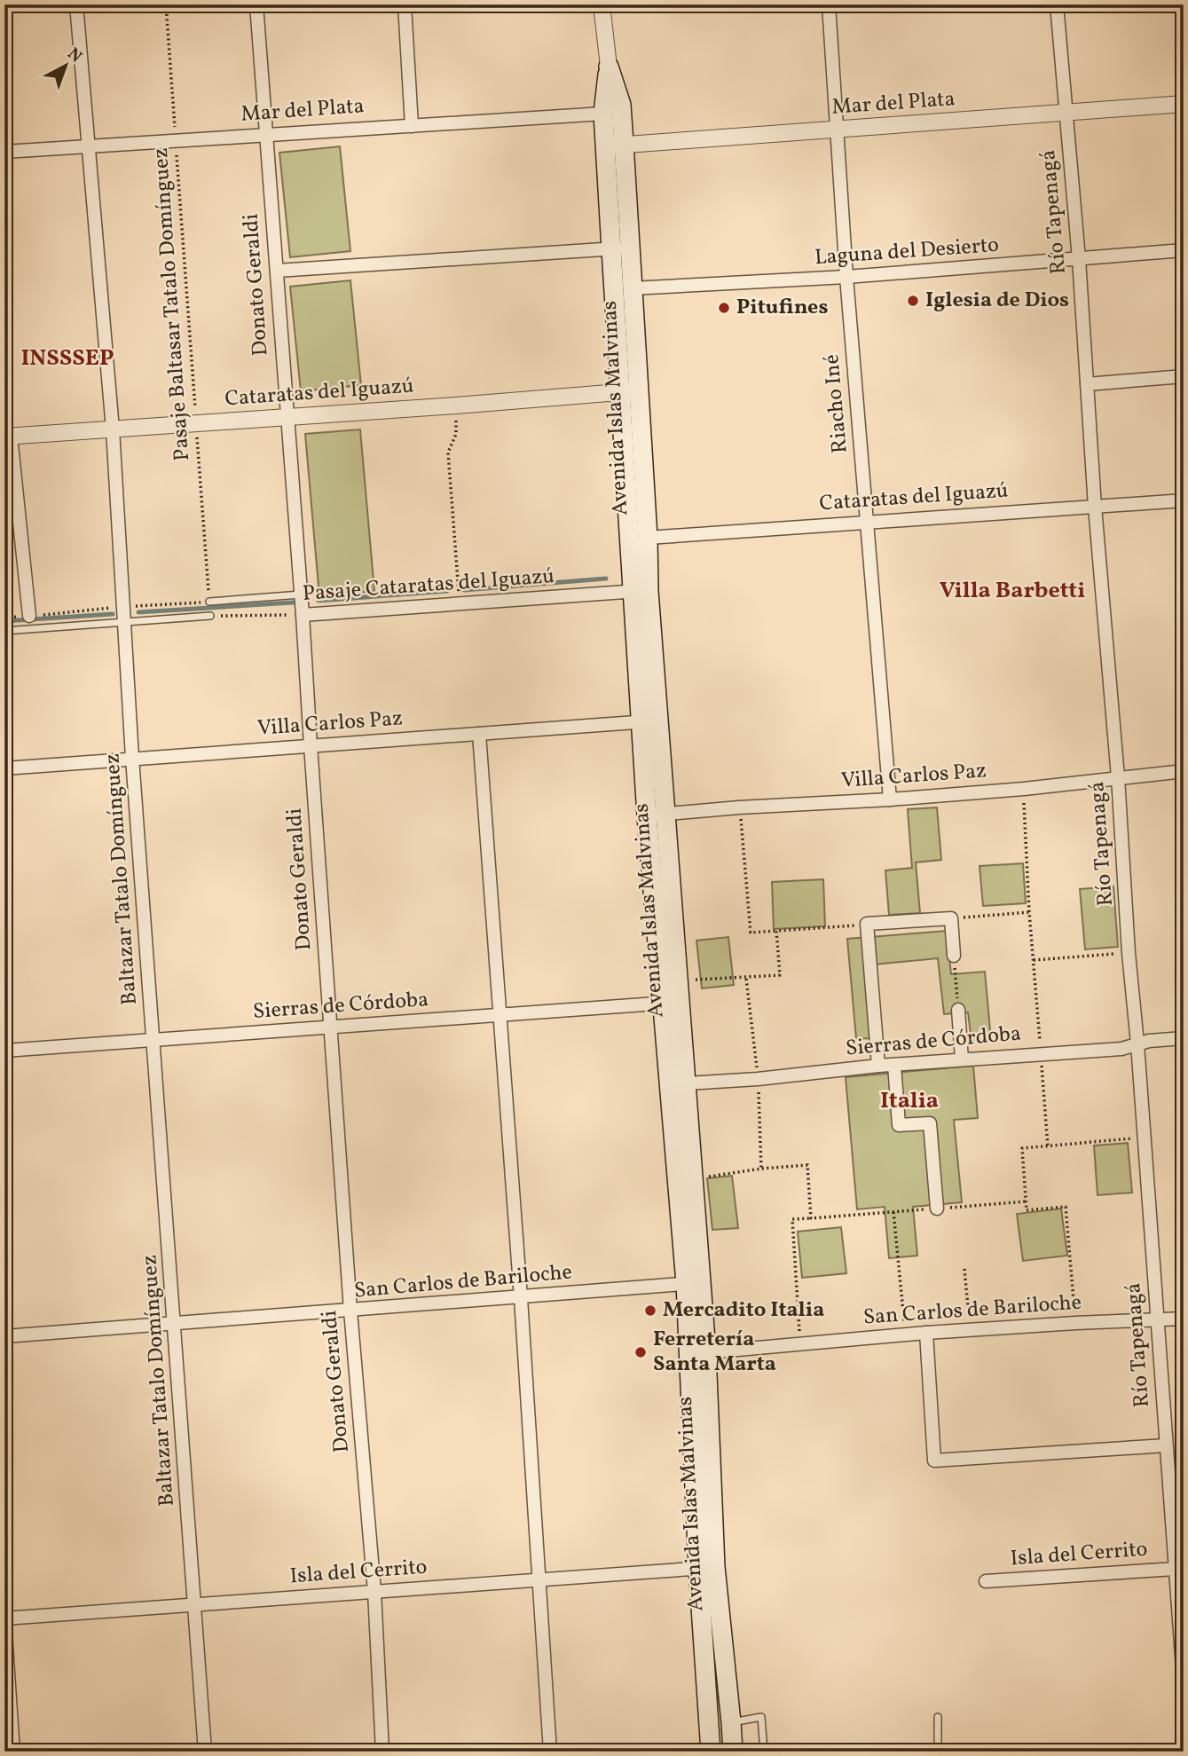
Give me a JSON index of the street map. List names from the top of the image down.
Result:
{
  "streets": {
    "main road": ["Avenida Islas Malvinas"],
    "street": [
      "Mar del Plata",
      "Río Tapenagá",
      "Laguna del Desierto",
      "Donato Geraldi",
      "Cataratas del Iguazú",
      "Riacho Iné",
      "Pasaje Cataratas del Iguazú",
      "Villa Carlos Paz",
      "Baltazar Tatalo Domínguez",
      "Sierras de Córdoba",
      "San Carlos de Bariloche",
      "Isla del Cerrito"
    ],
    "path": ["Pasaje Baltasar Tatalo Domínguez"]
  },
  "crossings": [
    ["Mar del Plata", "Río Tapenagá"],
    ["Mar del Plata", "Donato Geraldi"],
    ["Mar del Plata", "Pasaje Baltasar Tatalo Domínguez"],
    ["Mar del Plata", "Riacho Iné"],
    ["Mar del Plata", "Avenida Islas Malvinas"],
    ["Mar del Plata", "Baltazar Tatalo Domínguez"],
    ["Río Tapenagá", "Laguna del Desierto"],
    ["Río Tapenagá", "Cataratas del Iguazú"],
    ["Río Tapenagá", "Villa Carlos Paz"],
    ["Río Tapenagá", "Sierras de Córdoba"],
    ["Río Tapenagá", "San Carlos de Bariloche"],
    ["Río Tapenagá", "Isla del Cerrito"],
    ["Laguna del Desierto", "Riacho Iné"],
    ["Laguna del Desierto", "Avenida Islas Malvinas"],
    ["Donato Geraldi", "Cataratas del Iguazú"],
    ["Donato Geraldi", "Pasaje Cataratas del Iguazú"],
    ["Donato Geraldi", "Villa Carlos Paz"],
    ["Donato Geraldi", "Sierras de Córdoba"],
    ["Donato Geraldi", "San Carlos de Bariloche"],
    ["Donato Geraldi", "Isla del Cerrito"],
    ["Pasaje Baltasar Tatalo Domínguez", "Cataratas del Iguazú"],
    ["Cataratas del Iguazú", "Riacho Iné"],
    ["Cataratas del Iguazú", "Avenida Islas Malvinas"],
    ["Cataratas del Iguazú", "Baltazar Tatalo Domínguez"],
    ["Riacho Iné", "Villa Carlos Paz"],
    ["Avenida Islas Malvinas", "Pasaje Cataratas del Iguazú"],
    ["Avenida Islas Malvinas", "Villa Carlos Paz"],
    ["Avenida Islas Malvinas", "Sierras de Córdoba"],
    ["Avenida Islas Malvinas", "San Carlos de Bariloche"],
    ["Avenida Islas Malvinas", "Isla del Cerrito"],
    ["Villa Carlos Paz", "Baltazar Tatalo Domínguez"],
    ["Baltazar Tatalo Domínguez", "Sierras de Córdoba"],
    ["Baltazar Tatalo Domínguez", "San Carlos de Bariloche"],
    ["Baltazar Tatalo Domínguez", "Isla del Cerrito"]
  ],
  "districts": ["INSSSEP", "Villa Barbetti", "Italia"],
  "places": [
    "Iglesia de Dios",
    "Pitufines",
    "Mercadito Italia",
    "Ferretería Santa Marta"
  ],
  "north": "top right"
}
